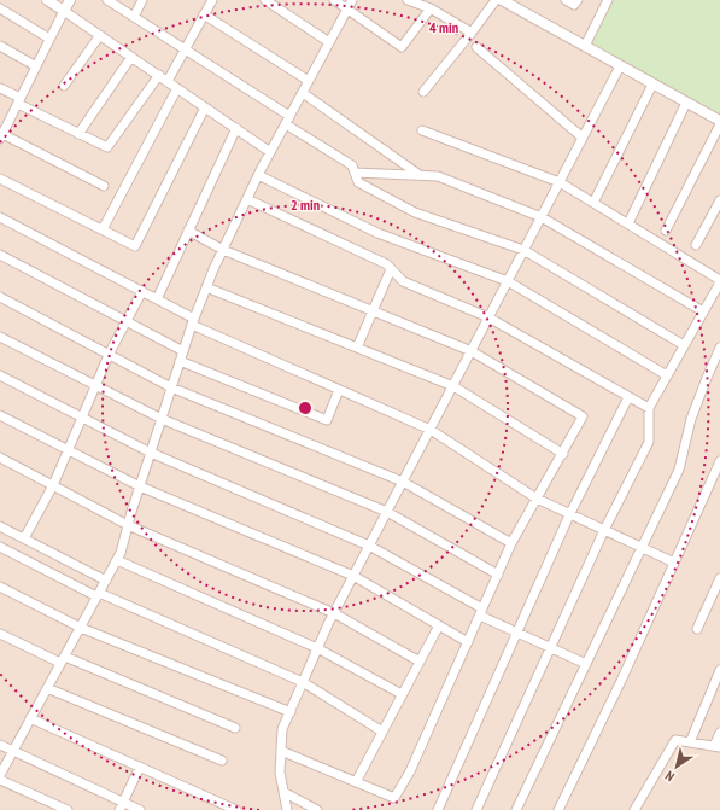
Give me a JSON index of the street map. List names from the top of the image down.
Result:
{
  "north": "bottom left",
  "rings": ["4 min", "2 min"]
}
